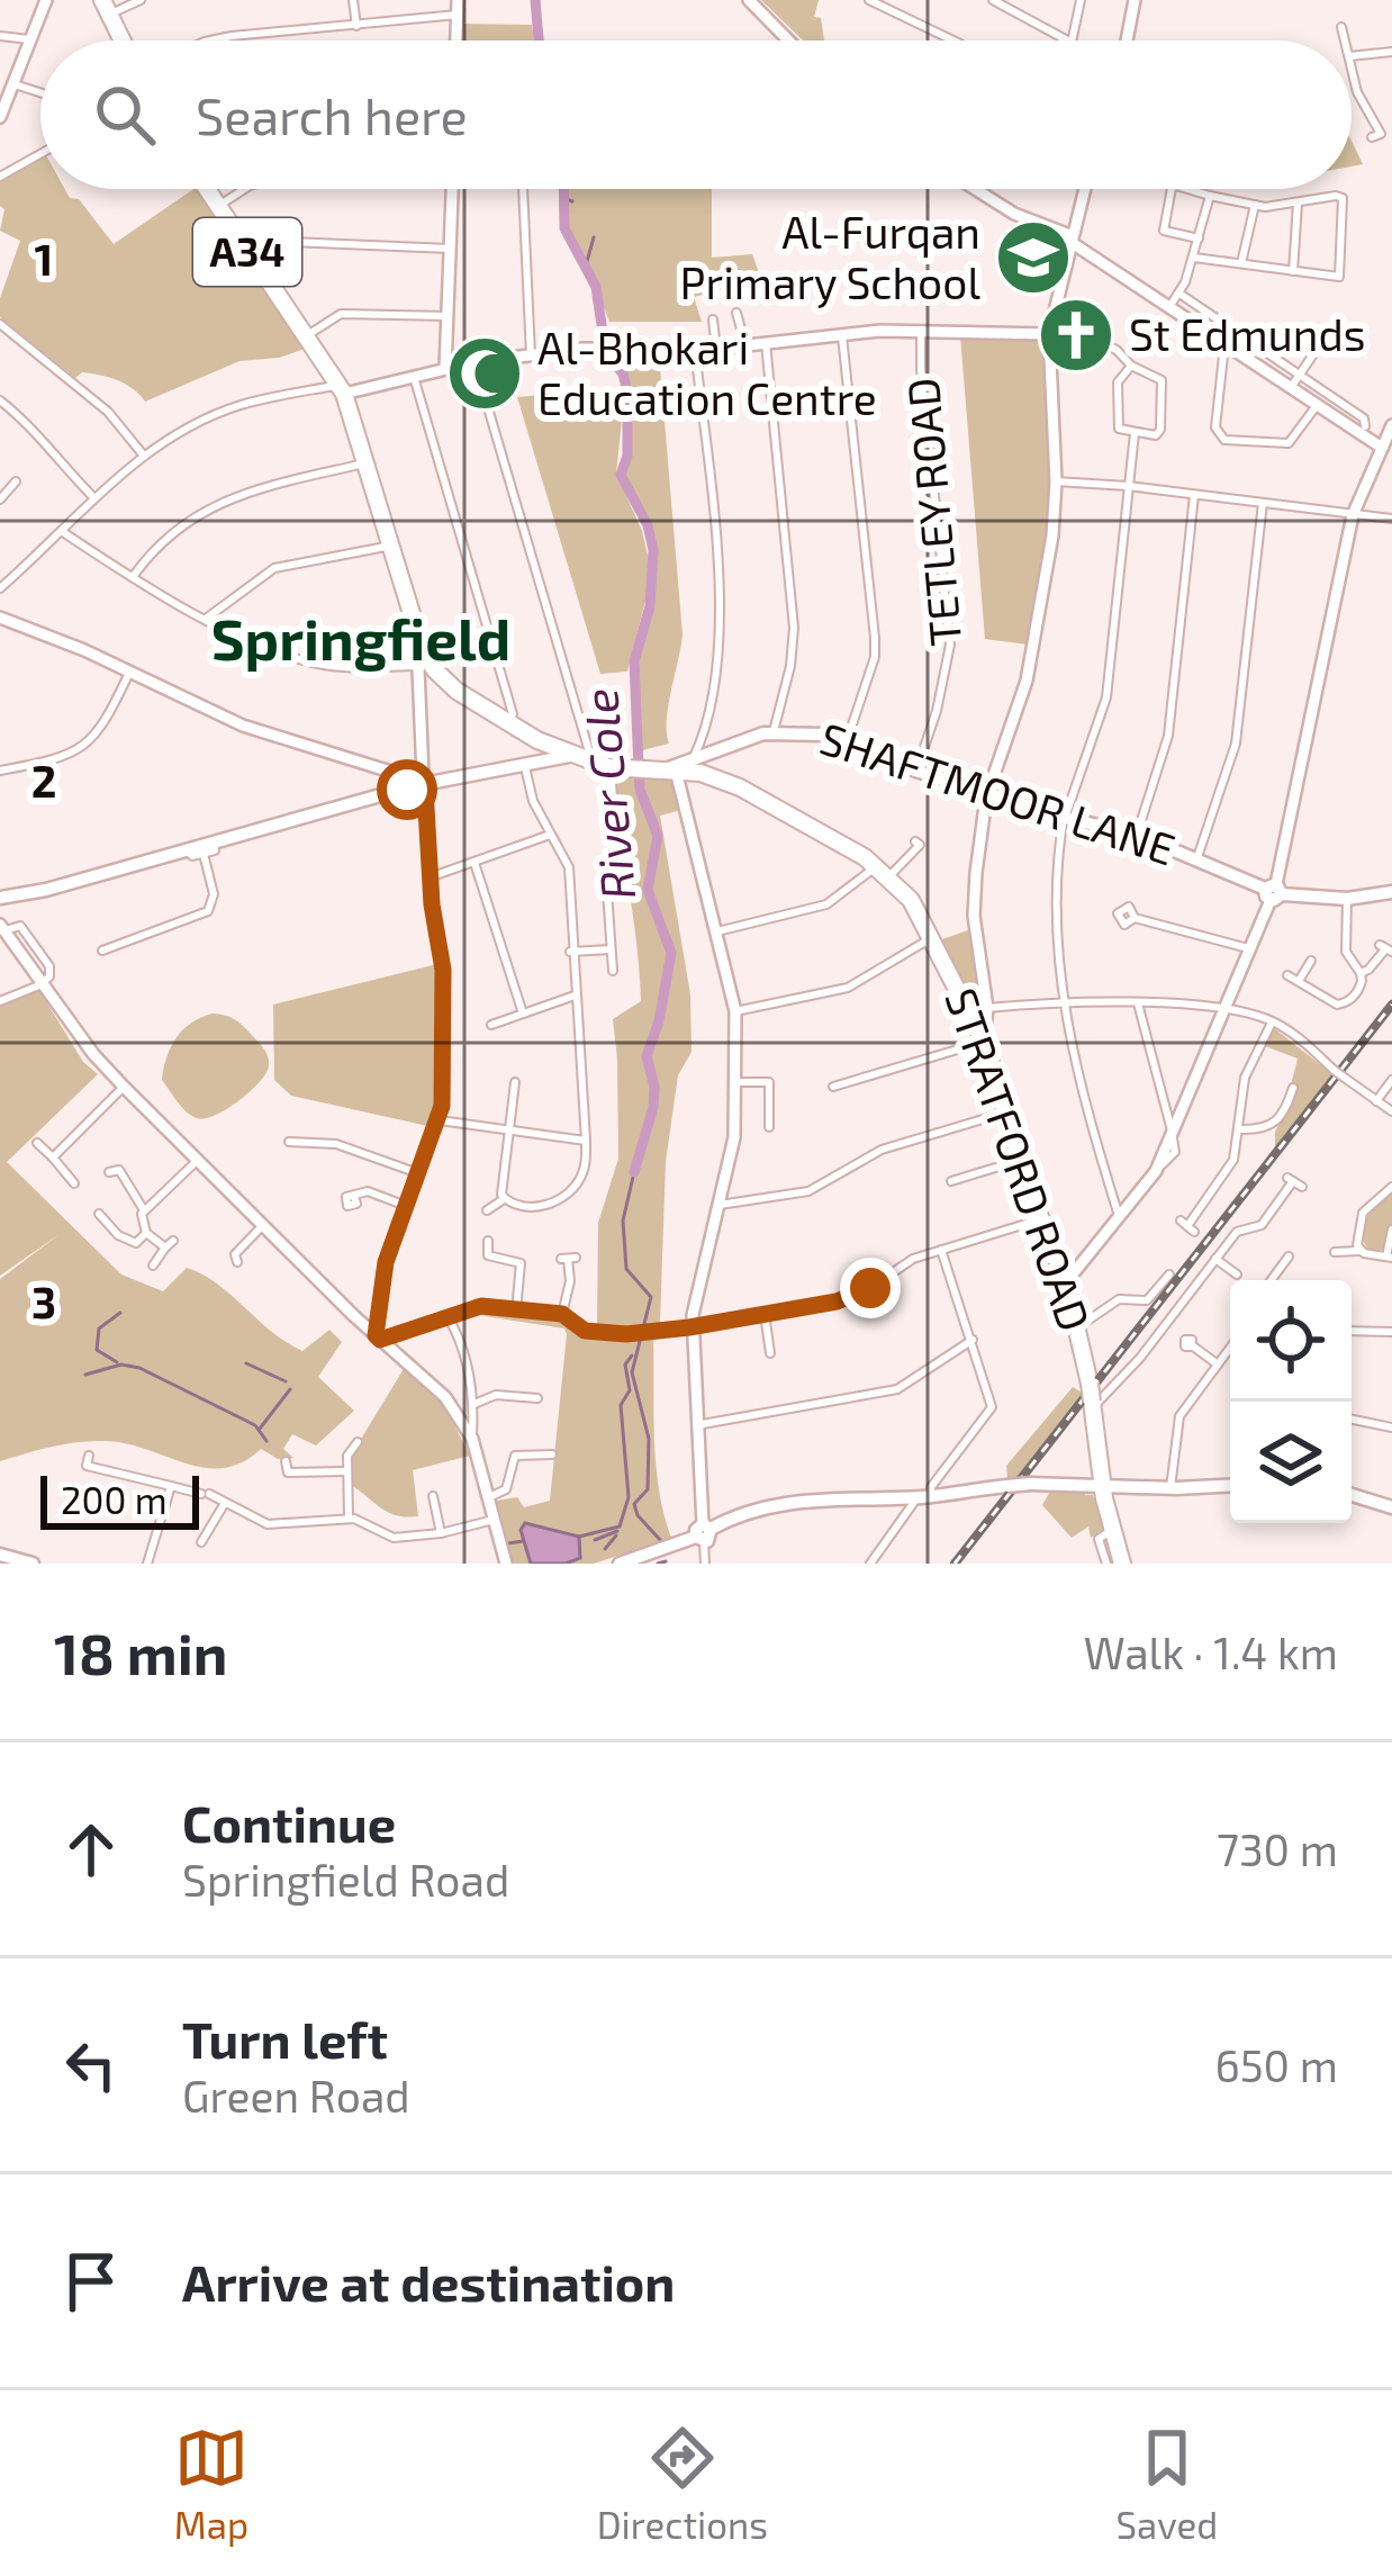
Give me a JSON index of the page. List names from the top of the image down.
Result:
{
  "streets": {
    "highway": ["A34", "STRATFORD ROAD"],
    "main road": ["SHAFTMOOR LANE"],
    "street": ["TETLEY ROAD"]
  },
  "crossings": [
    ["A34", "STRATFORD ROAD"],
    ["TETLEY ROAD", "SHAFTMOOR LANE"],
    ["SHAFTMOOR LANE", "STRATFORD ROAD"]
  ],
  "districts": ["Springfield"],
  "water": ["River Cole"],
  "places": {
    "school or university": ["Al-Furqan Primary School"],
    "church": ["St Edmunds"],
    "mosque": ["Al-Bhokari Education Centre"]
  },
  "scale_bar": "200 m",
  "page": {
    "search": "Search here",
    "scale": "200 m",
    "heading": ["18 min", "Walk · 1.4 km"],
    "list": [
      ["Continue", "Springfield Road", "730 m"],
      ["Turn left", "Green Road", "650 m"],
      "Arrive at destination"
    ],
    "nav": ["Map", "Directions", "Saved"]
  },
  "grid": {
    "rows": ["1", "2", "3"]
  }
}
